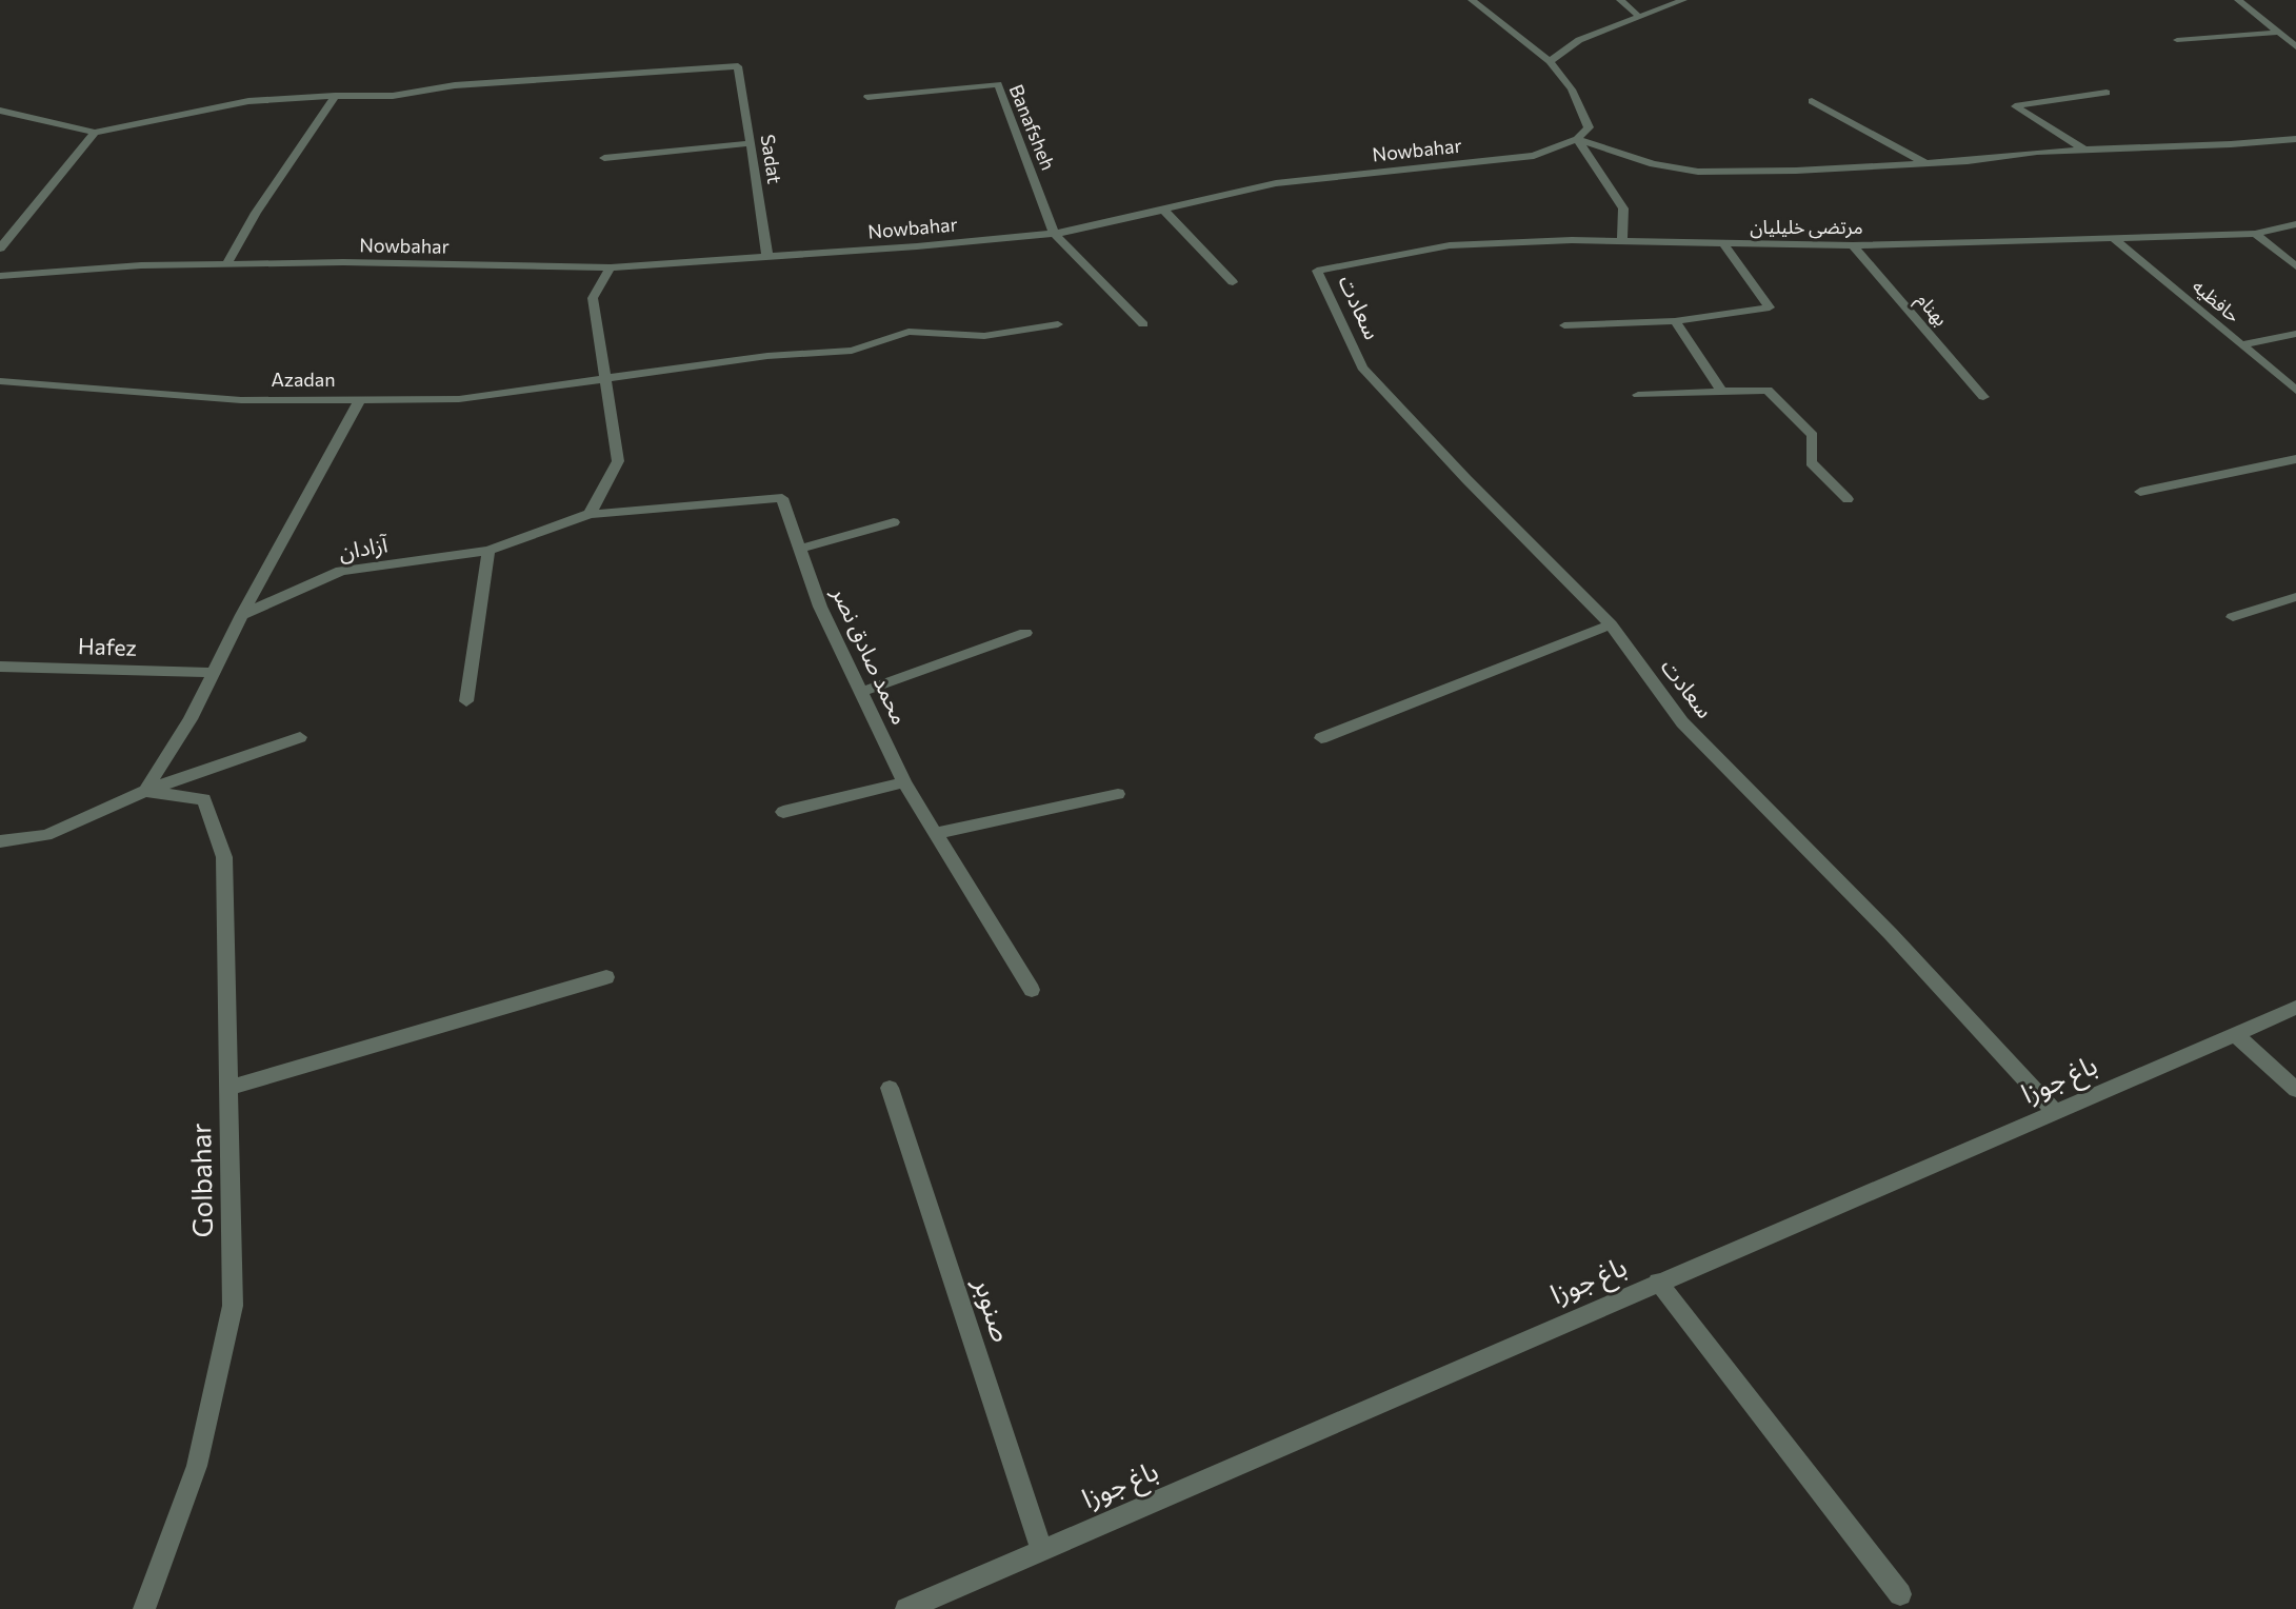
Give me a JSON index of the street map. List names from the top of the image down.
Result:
{
  "streets": {
    "street": [
      "Banafsheh",
      "Nowbahar",
      "Sadat",
      "مرتضی خلیلیان",
      "حافظیه",
      "سعادت",
      "بهنام",
      "Azadan",
      "آزادان",
      "Hafez",
      "محمد صادق نصر",
      "باغ جوزا",
      "Golbahar",
      "صنوبر"
    ]
  },
  "crossings": [
    ["Banafsheh", "Nowbahar"],
    ["Nowbahar", "Sadat"],
    ["مرتضی خلیلیان", "حافظیه"],
    ["مرتضی خلیلیان", "سعادت"],
    ["مرتضی خلیلیان", "بهنام"],
    ["سعادت", "باغ جوزا"],
    ["آزادان", "محمد صادق نصر"],
    ["باغ جوزا", "صنوبر"]
  ]
}
